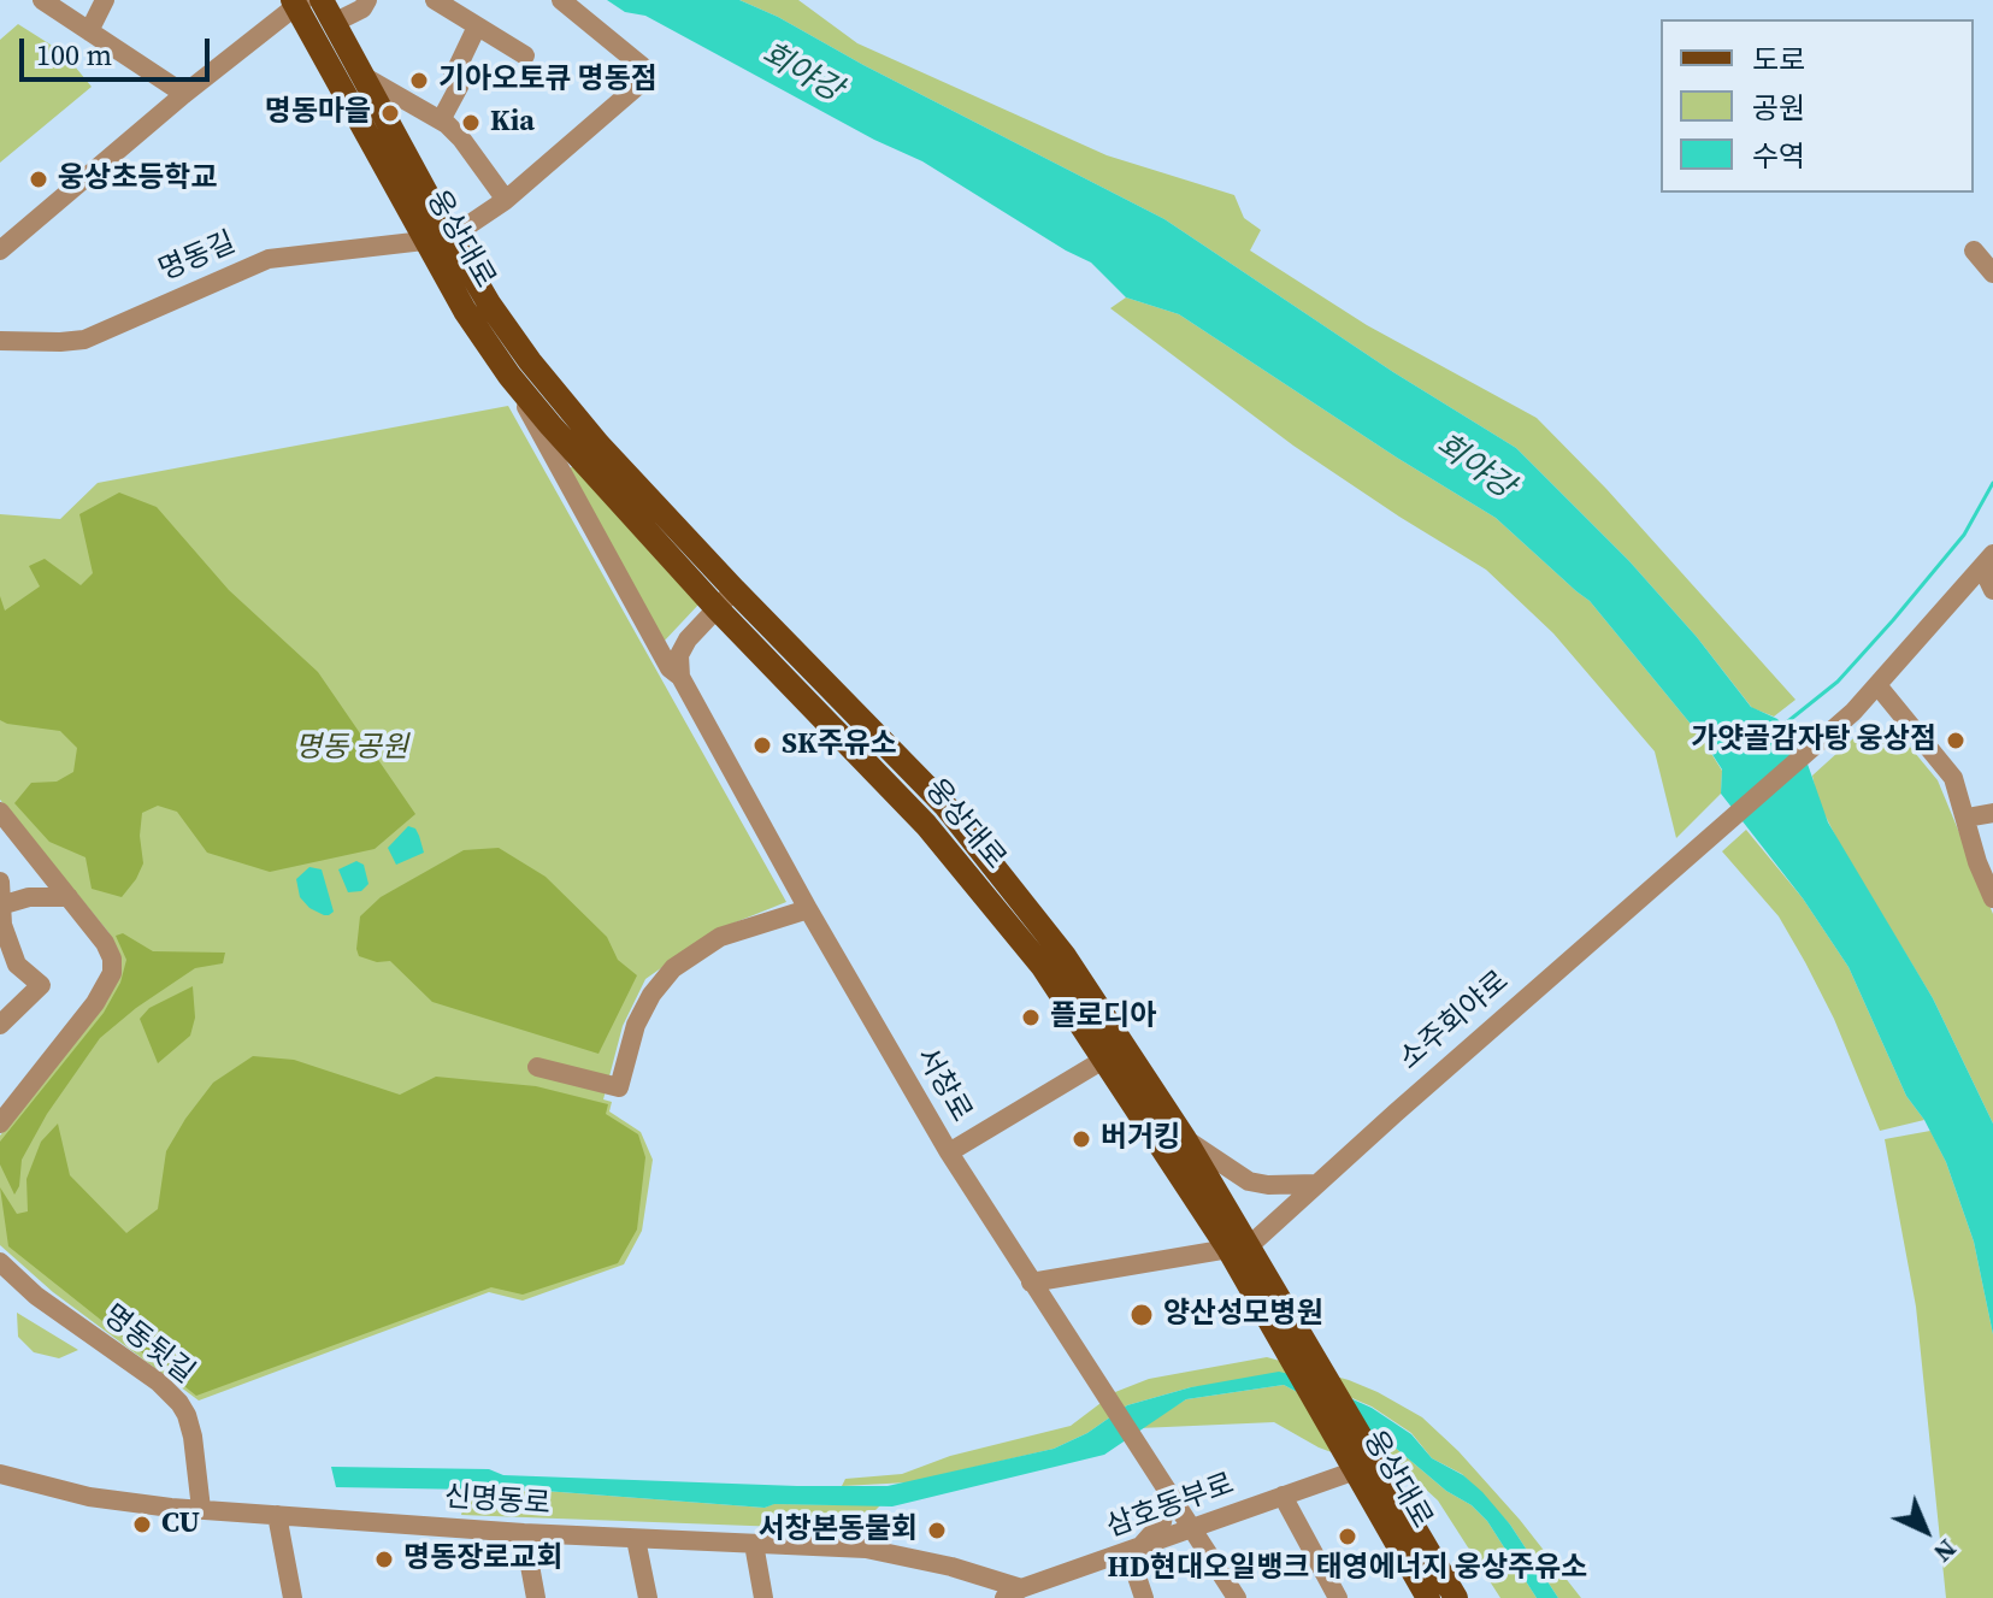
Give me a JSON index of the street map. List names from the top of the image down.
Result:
{
  "streets": {
    "main road": ["웅상대로"],
    "street": [
      "명동길",
      "소주회야로",
      "서창로",
      "명동뒷길",
      "신명동로",
      "삼호동부로"
    ]
  },
  "crossings": [
    ["웅상대로", "명동길"],
    ["웅상대로", "소주회야로"],
    ["웅상대로", "서창로"],
    ["웅상대로", "삼호동부로"],
    ["서창로", "삼호동부로"],
    ["명동뒷길", "신명동로"],
    ["신명동로", "삼호동부로"]
  ],
  "water": ["회야강"],
  "parks": ["명동 공원"],
  "places": [
    "기아오토큐 명동점",
    "명동마을",
    "Kia",
    "웅상초등학교",
    "가얏골감자탕 웅상점",
    "SK주유소",
    "플로디아",
    "버거킹",
    "양산성모병원",
    "CU",
    "서창본동물회",
    "HD현대오일뱅크 태영에너지 웅상주유소",
    "명동장로교회"
  ],
  "legend": ["도로", "공원", "수역"],
  "scale_bar": "100 m",
  "north": "bottom right"
}
